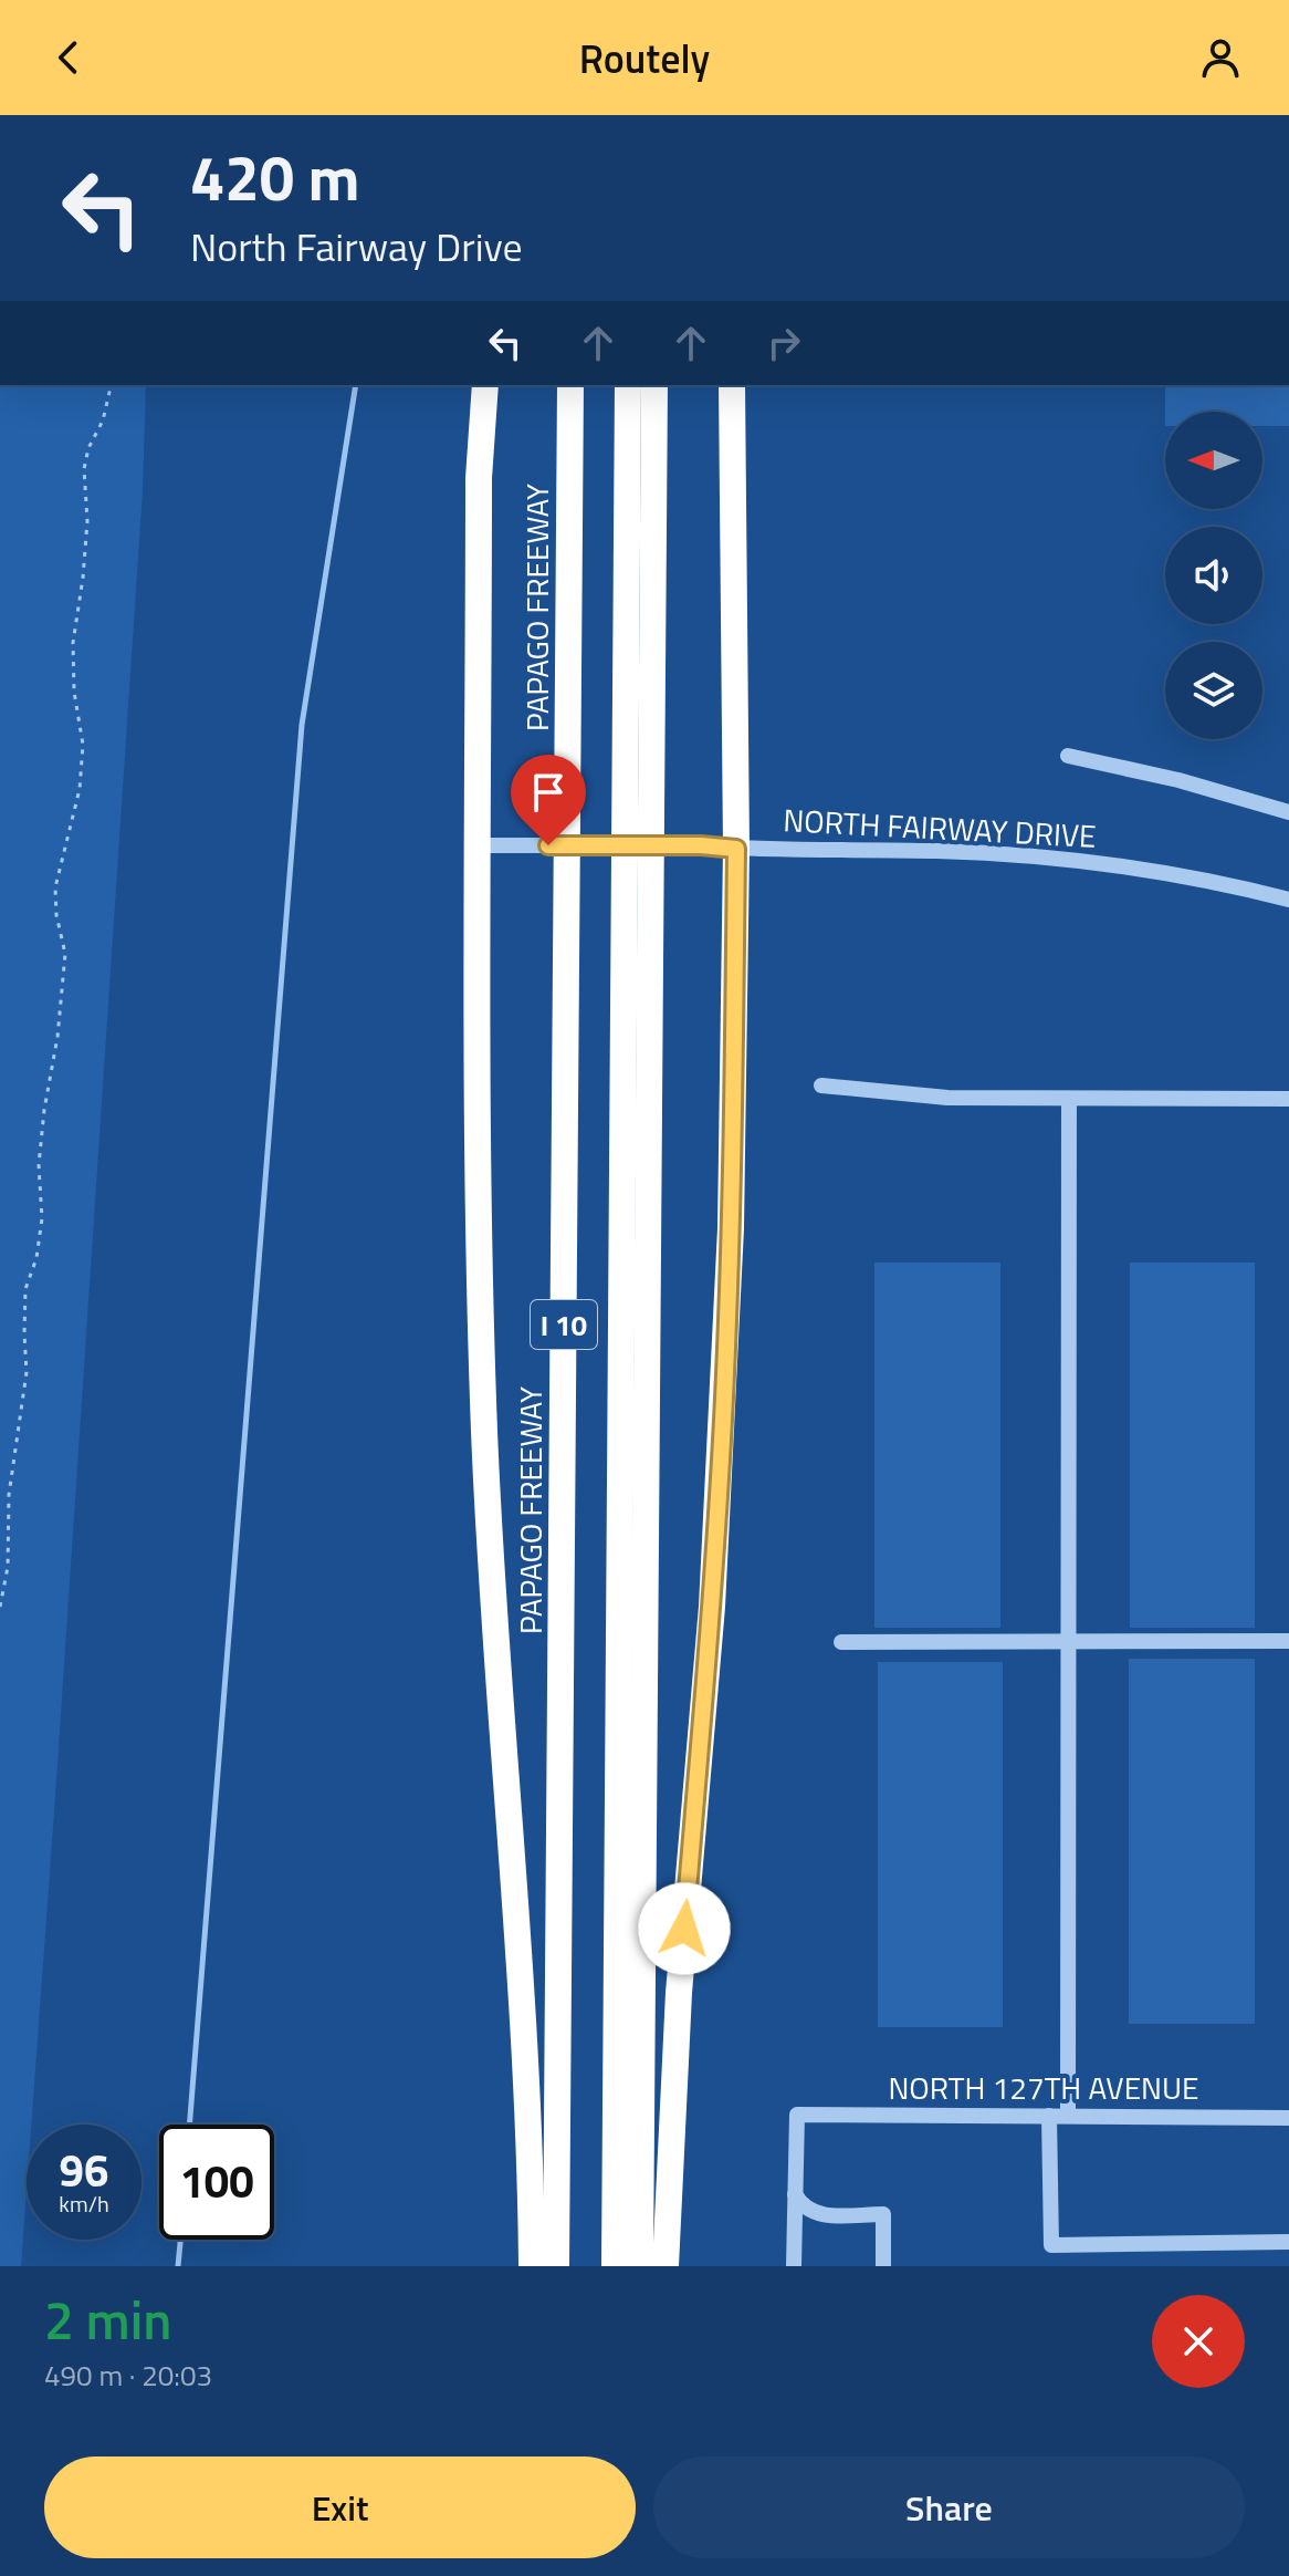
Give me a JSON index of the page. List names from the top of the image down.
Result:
{
  "streets": {
    "highway": ["PAPAGO FREEWAY", "I 10"],
    "street": ["NORTH FAIRWAY DRIVE", "NORTH 127TH AVENUE"]
  },
  "north": "left",
  "page": {
    "header": "Routely",
    "turn": ["420 m", "North Fairway Drive"],
    "speed": "96 km/h",
    "limit": "100",
    "heading": ["2 min", "490 m · 20:03"],
    "buttons": ["Exit", "Share"]
  }
}
